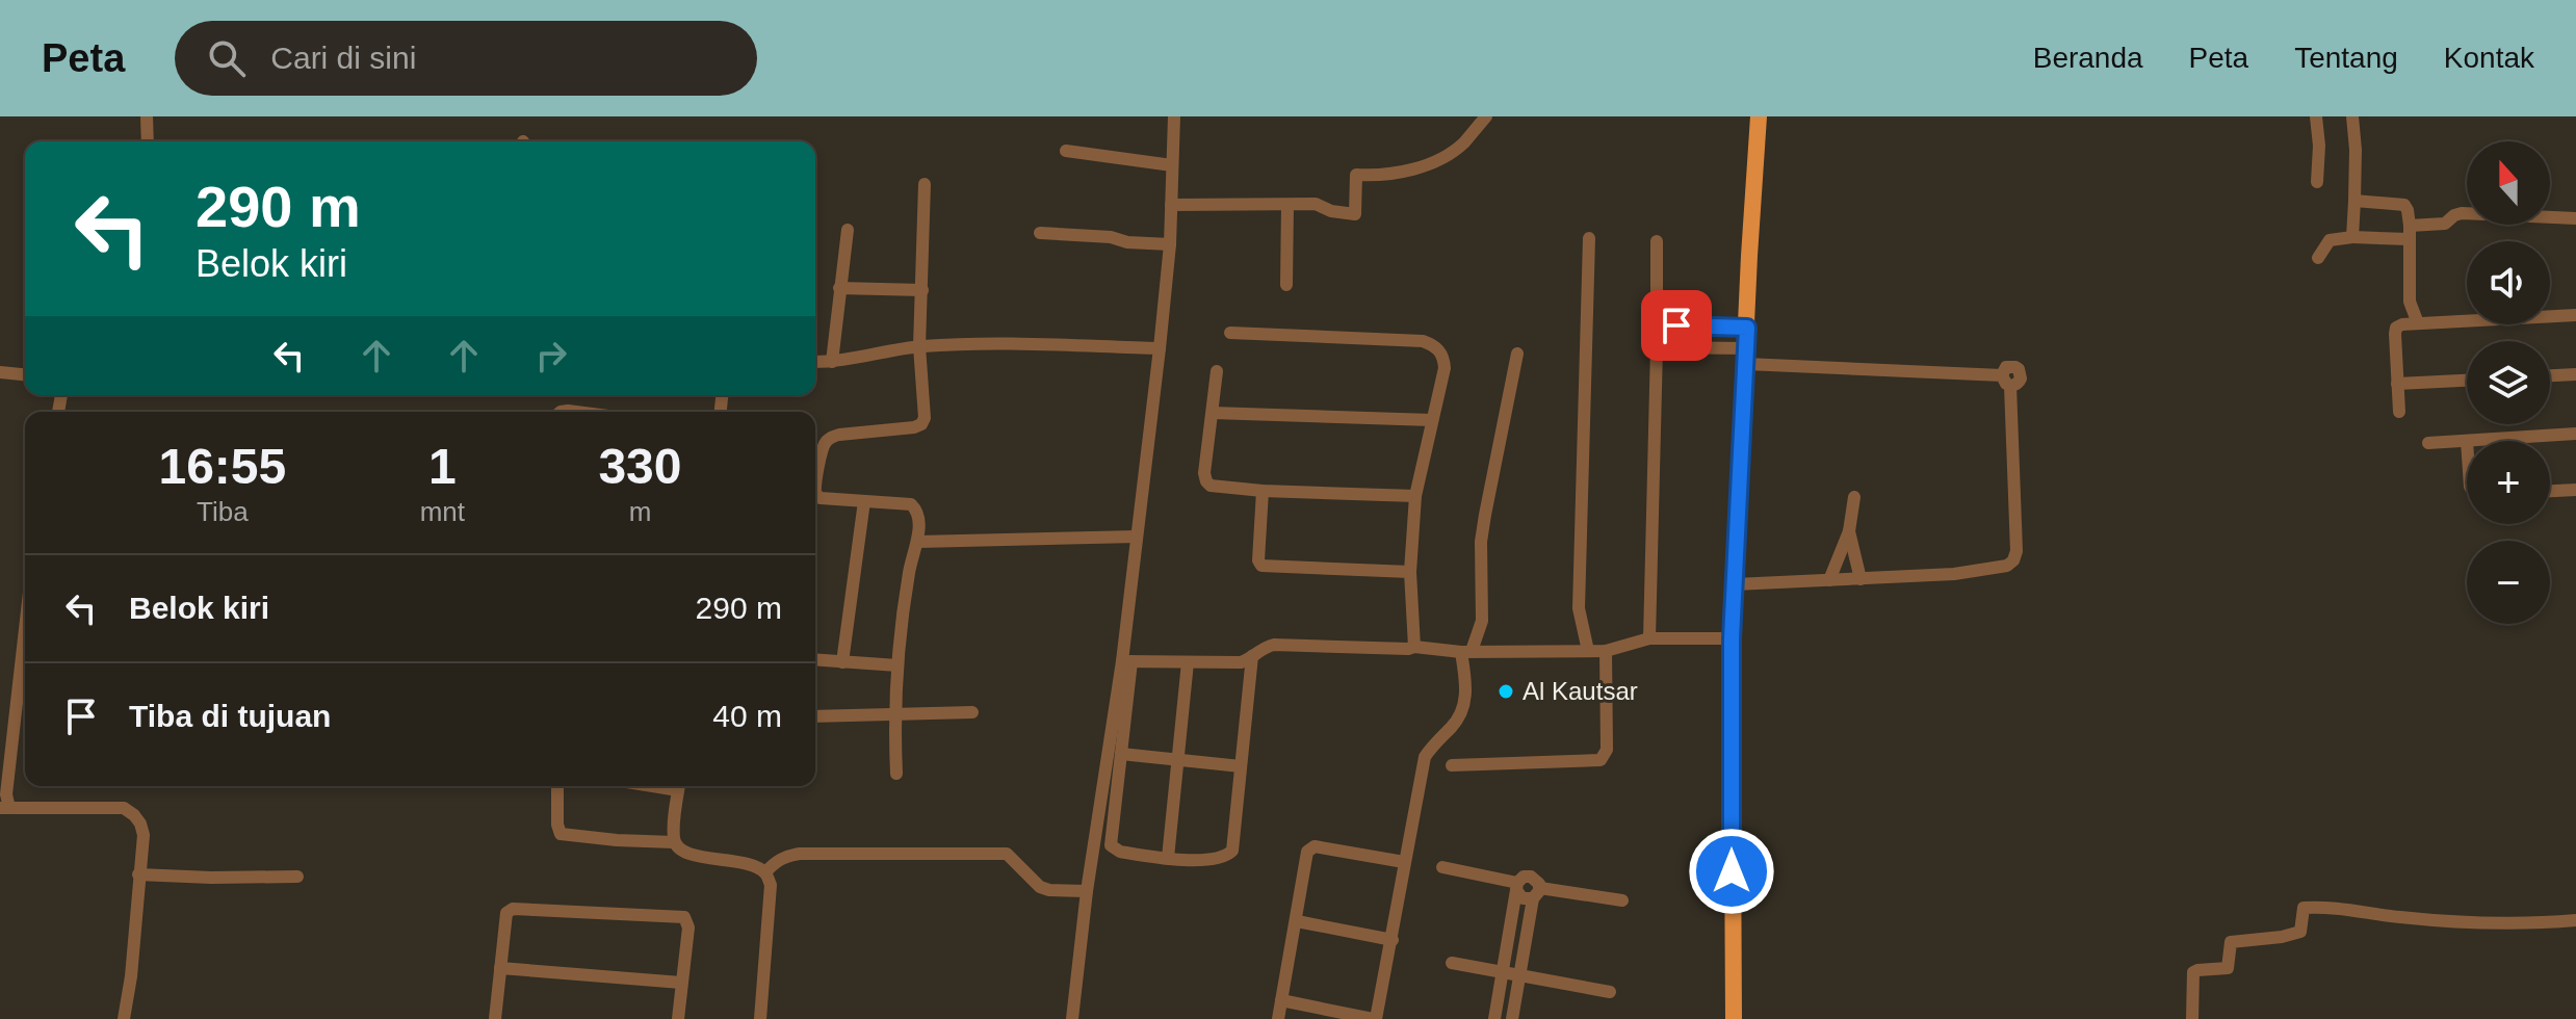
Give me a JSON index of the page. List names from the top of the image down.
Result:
{
  "places": ["Al Kautsar"],
  "north": "top",
  "page": {
    "header": "Peta",
    "search": "Cari di sini",
    "nav": [
      "Beranda",
      "Peta",
      "Tentang",
      "Kontak"
    ],
    "map_buttons": ["+", "−"],
    "turn": ["290 m", "Belok kiri"],
    "eta": [
      "16:55",
      "Tiba",
      "1",
      "mnt",
      "330",
      "m"
    ],
    "list": [
      {
        "name": "Belok kiri",
        "value": "290 m"
      },
      {
        "name": "Tiba di tujuan",
        "value": "40 m"
      }
    ]
  }
}
